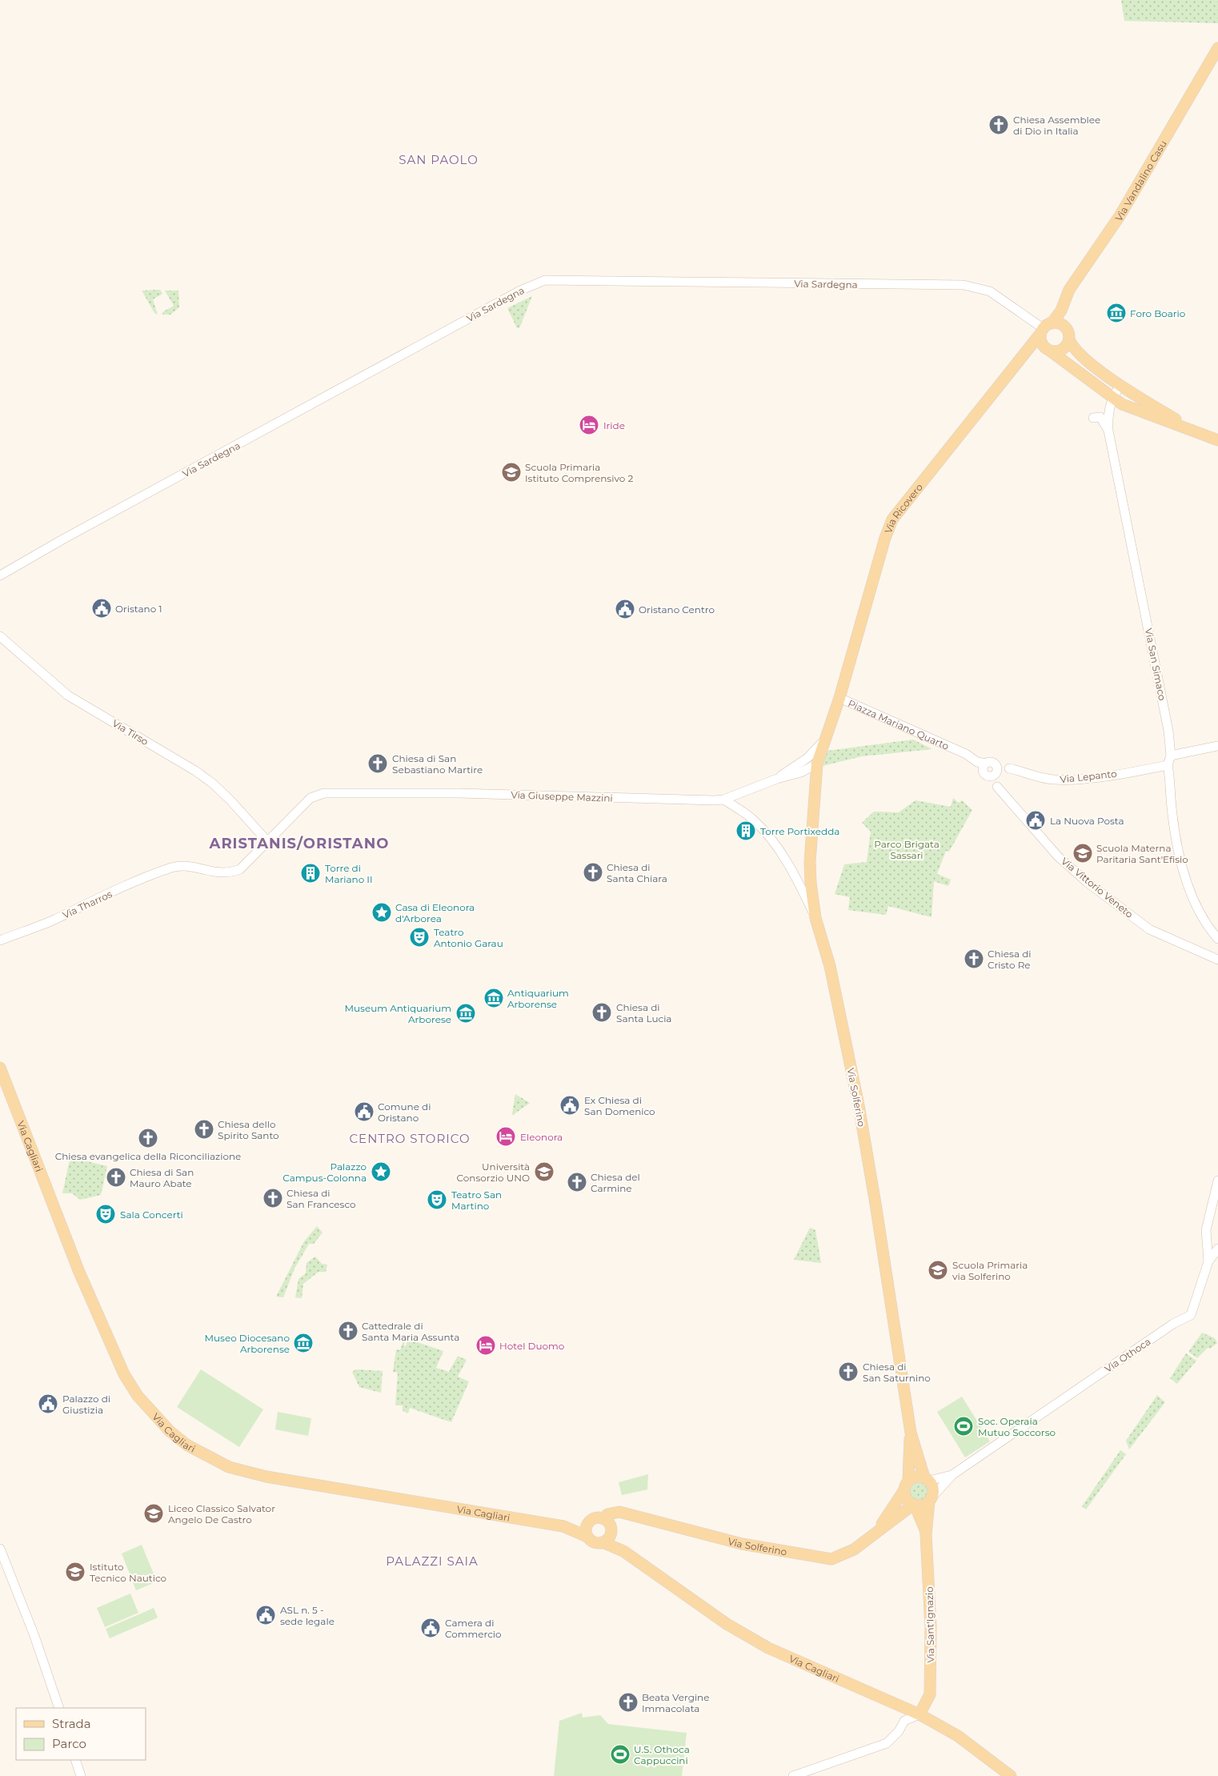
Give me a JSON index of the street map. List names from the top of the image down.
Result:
{
  "streets": {
    "main road": [
      "Via Vandalino Casu",
      "Via Ricovero",
      "Piazza Mariano Quarto",
      "Via Solferino",
      "Via Cagliari",
      "Via Sant'Ignazio"
    ],
    "street": [
      "Via Sardegna",
      "Via San Simaco",
      "Via Tirso",
      "Via Lepanto",
      "Via Giuseppe Mazzini",
      "Via Vittorio Veneto",
      "Via Tharros",
      "Via Othoca"
    ]
  },
  "crossings": [
    ["Via Vandalino Casu", "Via Sardegna"],
    ["Via Vandalino Casu", "Via Ricovero"],
    ["Via Sardegna", "Via Ricovero"],
    ["Via Ricovero", "Piazza Mariano Quarto"],
    ["Via San Simaco", "Via Lepanto"],
    ["Piazza Mariano Quarto", "Via Lepanto"],
    ["Piazza Mariano Quarto", "Via Giuseppe Mazzini"],
    ["Piazza Mariano Quarto", "Via Vittorio Veneto"],
    ["Piazza Mariano Quarto", "Via Solferino"],
    ["Via Tirso", "Via Giuseppe Mazzini"],
    ["Via Tirso", "Via Tharros"],
    ["Via Lepanto", "Via Vittorio Veneto"],
    ["Via Giuseppe Mazzini", "Via Tharros"],
    ["Via Giuseppe Mazzini", "Via Solferino"],
    ["Via Solferino", "Via Cagliari"],
    ["Via Solferino", "Via Othoca"],
    ["Via Solferino", "Via Sant'Ignazio"],
    ["Via Cagliari", "Via Sant'Ignazio"],
    ["Via Othoca", "Via Sant'Ignazio"]
  ],
  "districts": [
    "SAN PAOLO",
    "ARISTANIS/ORISTANO",
    "CENTRO STORICO",
    "PALAZZI SAIA"
  ],
  "parks": ["Parco Brigata Sassari"],
  "places": {
    "church": [
      "Chiesa Assemblee di Dio in Italia",
      "Chiesa di San Sebastiano Martire",
      "Chiesa di Santa Chiara",
      "Chiesa di Cristo Re",
      "Chiesa di Santa Lucia",
      "Chiesa dello Spirito Santo",
      "Chiesa evangelica della Riconciliazione",
      "Chiesa di San Mauro Abate",
      "Chiesa del Carmine",
      "Chiesa di San Francesco",
      "Cattedrale di Santa Maria Assunta",
      "Chiesa di San Saturnino",
      "Beata Vergine Immacolata"
    ],
    "museum": [
      "Foro Boario",
      "Antiquarium Arborense",
      "Museum Antiquarium Arborese",
      "Museo Diocesano Arborense"
    ],
    "hotel": ["Iride", "Eleonora", "Hotel Duomo"],
    "school or university": [
      "Scuola Primaria Istituto Comprensivo 2",
      "Scuola Materna Paritaria Sant'Efisio",
      "Università Consorzio UNO",
      "Scuola Primaria via Solferino",
      "Liceo Classico Salvator Angelo De Castro",
      "Istituto Tecnico Nautico"
    ],
    "public building": [
      "Oristano 1",
      "Oristano Centro",
      "La Nuova Posta",
      "Ex Chiesa di San Domenico",
      "Comune di Oristano",
      "Palazzo di Giustizia",
      "ASL n. 5 - sede legale",
      "Camera di Commercio"
    ],
    "building": ["Torre Portixedda", "Torre di Mariano II"],
    "place": ["Casa di Eleonora d'Arborea", "Palazzo Campus-Colonna"],
    "theatre": ["Teatro Antonio Garau", "Teatro San Martino", "Sala Concerti"],
    "sports": ["Soc. Operaia Mutuo Soccorso", "U.S. Othoca Cappuccini"]
  },
  "legend": ["Strada", "Parco"]
}
